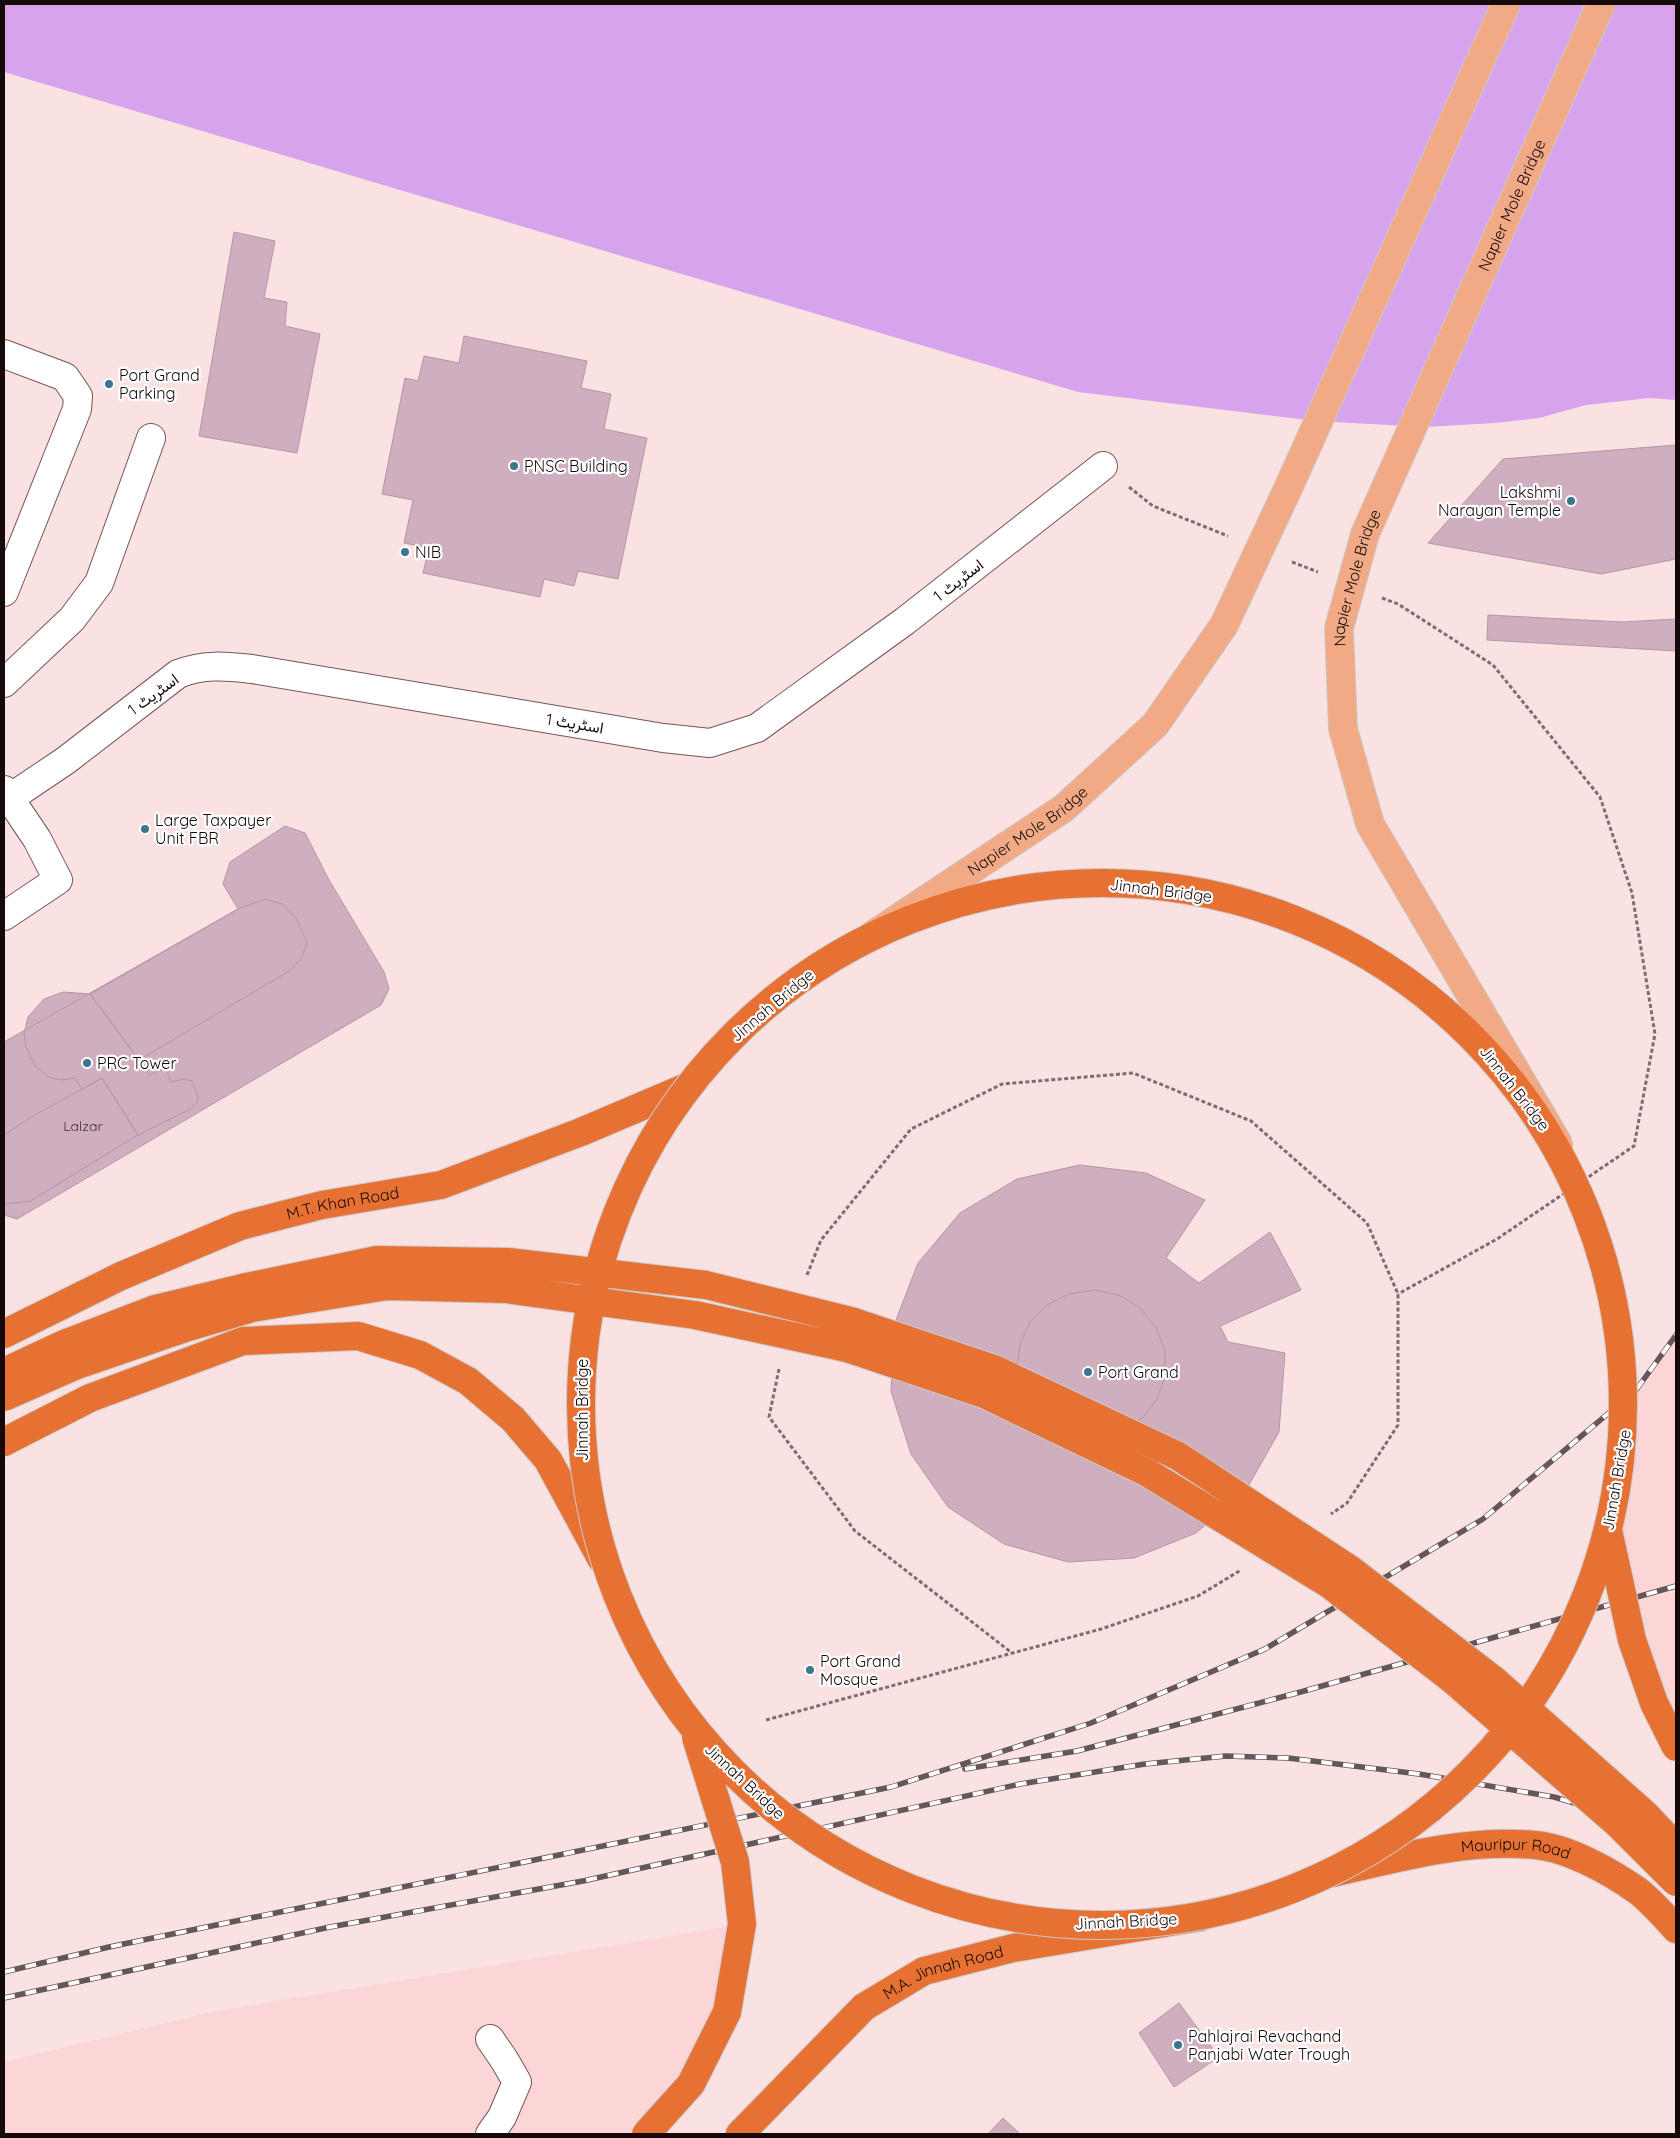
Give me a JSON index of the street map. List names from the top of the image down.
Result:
{
  "streets": {
    "highway": [
      "Jinnah Bridge",
      "M.T. Khan Road",
      "Mauripur Road",
      "M.A. Jinnah Road"
    ],
    "main road": ["Napier Mole Bridge"],
    "street": ["اسٹریٹ 1"]
  },
  "crossings": [
    ["Napier Mole Bridge", "Jinnah Bridge"],
    ["Jinnah Bridge", "M.T. Khan Road"],
    ["Jinnah Bridge", "Mauripur Road"],
    ["Jinnah Bridge", "M.A. Jinnah Road"]
  ],
  "places": [
    "Port Grand Parking",
    "PNSC Building",
    "Lakshmi Narayan Temple",
    "NIB",
    "Large Taxpayer Unit FBR",
    "PRC Tower",
    "Port Grand",
    "Port Grand Mosque",
    "Pahlajrai Revachand Panjabi Water Trough"
  ],
  "house_numbers": ["Lalzar"]
}
